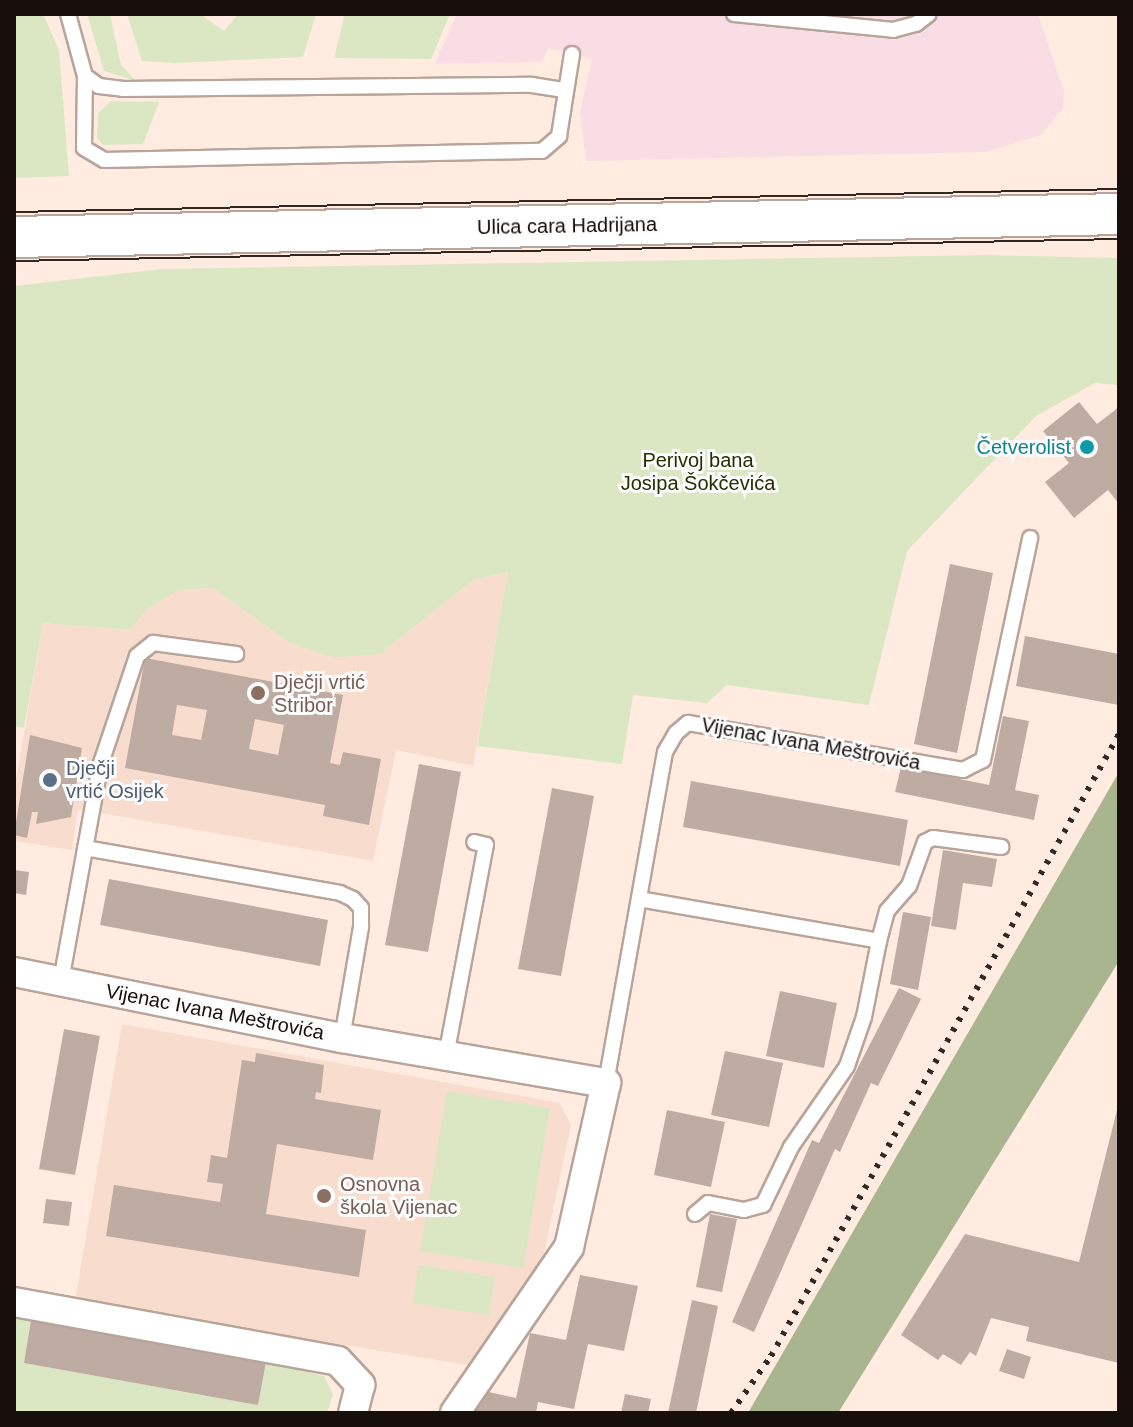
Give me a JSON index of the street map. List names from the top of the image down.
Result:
{
  "streets": {
    "main road": ["Ulica cara Hadrijana"],
    "street": ["Vijenac Ivana Meštrovića"]
  },
  "parks": ["Perivoj bana Josipa Šokčevića"],
  "places": [
    "Četverolist",
    "Dječji vrtić Stribor",
    "Dječji vrtić Osijek",
    "Osnovna škola Vijenac"
  ]
}
